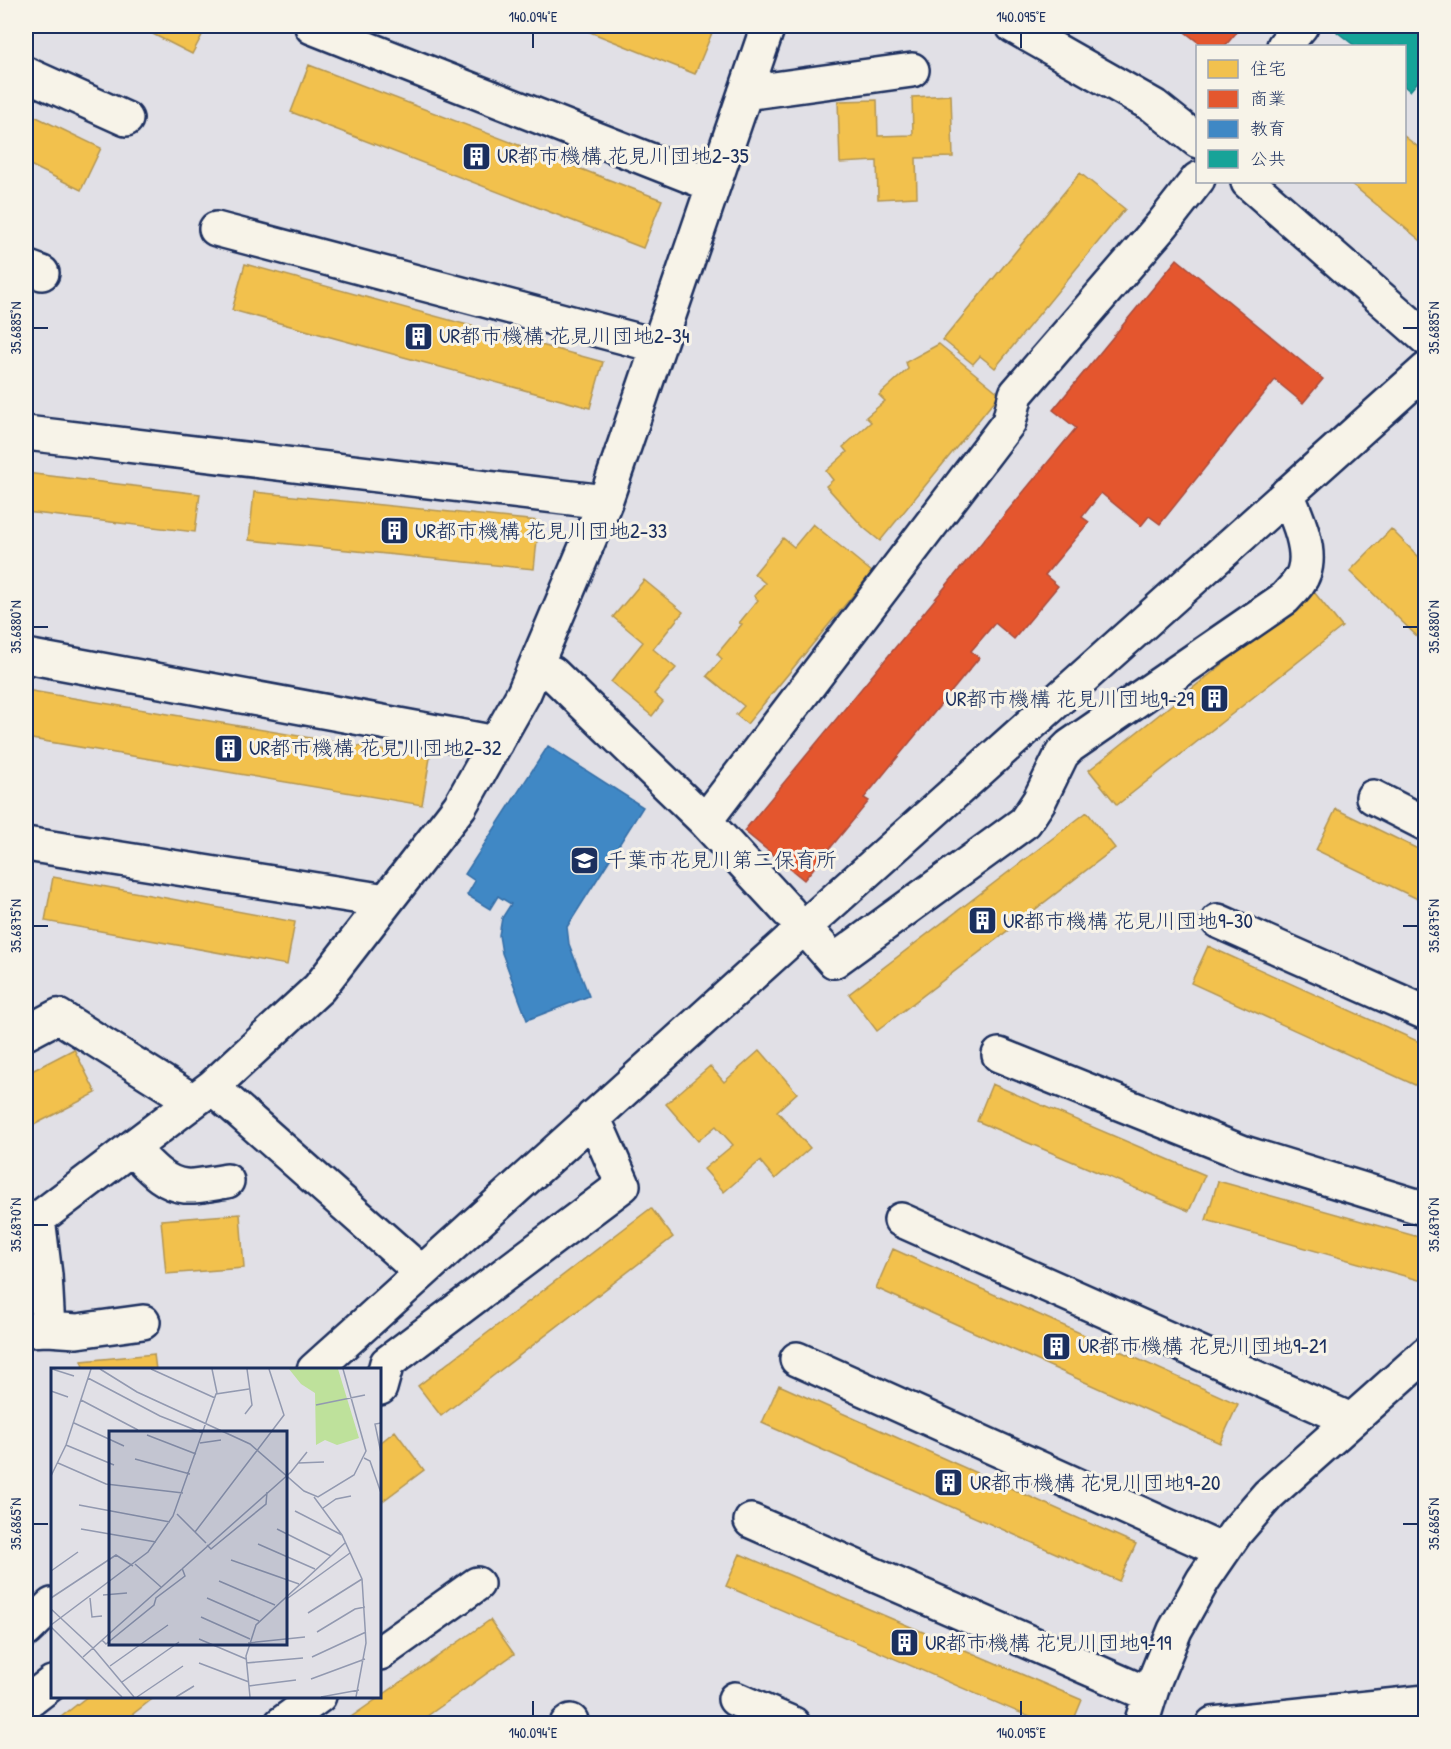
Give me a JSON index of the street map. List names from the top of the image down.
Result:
{
  "places": {
    "building": [
      "UR都市機構 花見川団地2-35",
      "UR都市機構 花見川団地2-34",
      "UR都市機構 花見川団地2-33",
      "UR都市機構 花見川団地9-29",
      "UR都市機構 花見川団地2-32",
      "UR都市機構 花見川団地9-30",
      "UR都市機構 花見川団地9-21",
      "UR都市機構 花見川団地9-20",
      "UR都市機構 花見川団地9-19"
    ],
    "school or university": ["千葉市花見川第二保育所"]
  },
  "legend": [
    "住宅",
    "商業",
    "教育",
    "公共"
  ],
  "coordinates": [
    "140.094°E",
    "140.095°E",
    "35.6885°N",
    "35.6880°N",
    "35.6875°N",
    "35.6870°N",
    "35.6865°N"
  ]
}
